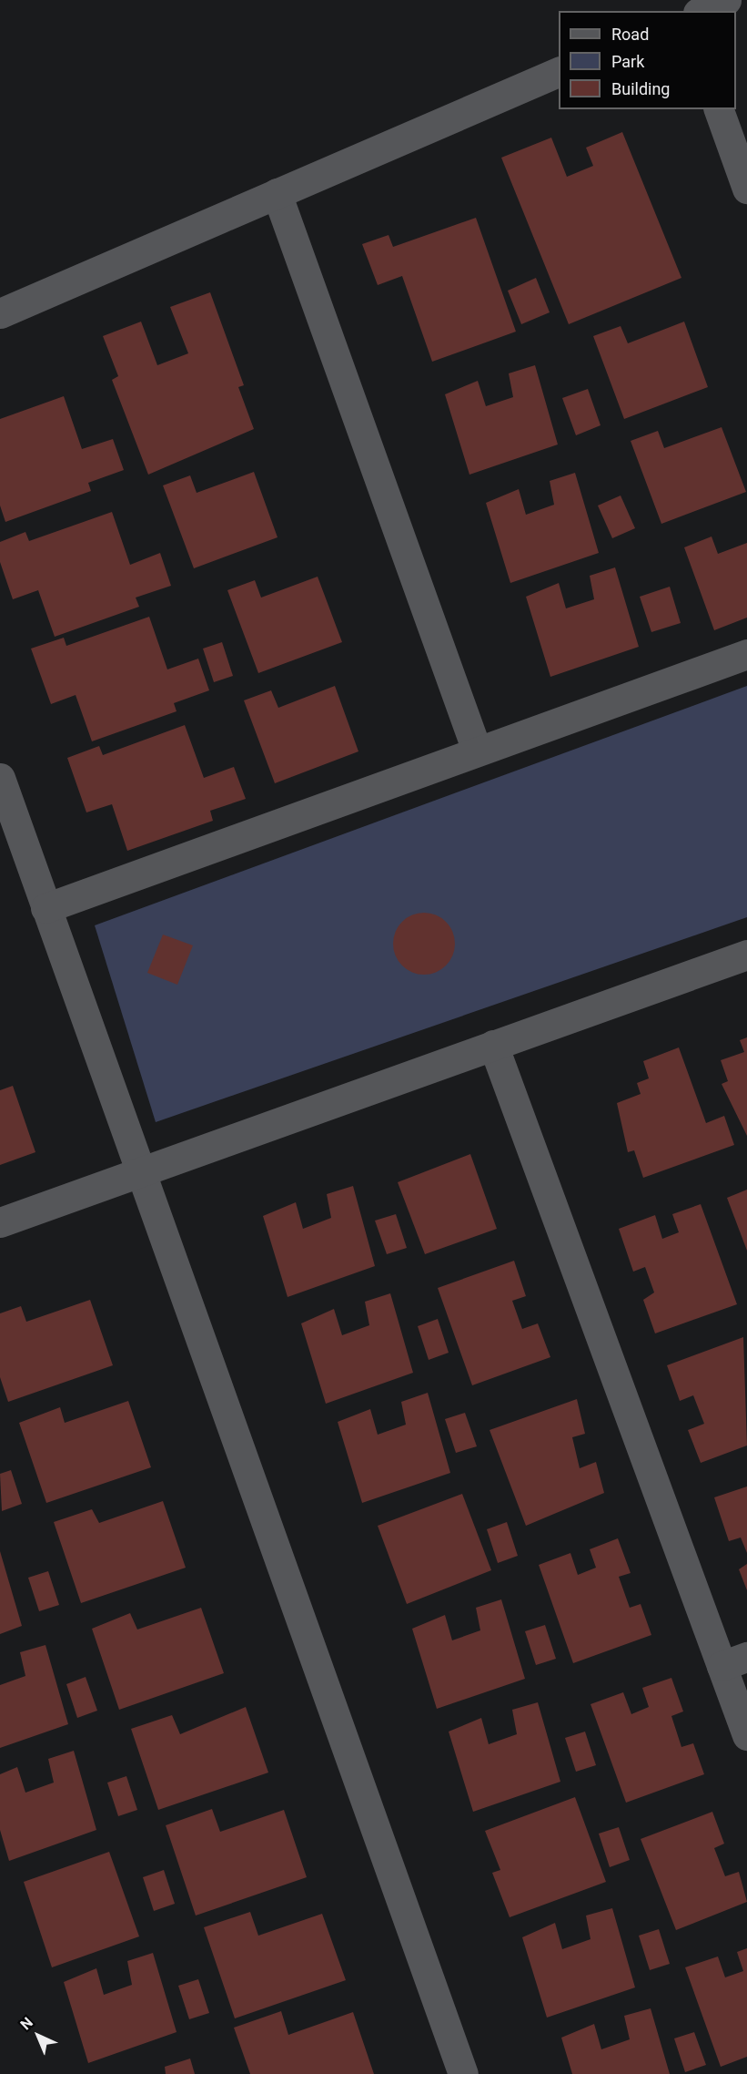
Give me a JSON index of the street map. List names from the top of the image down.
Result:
{
  "legend": ["Road", "Park", "Building"],
  "north": "top left"
}
